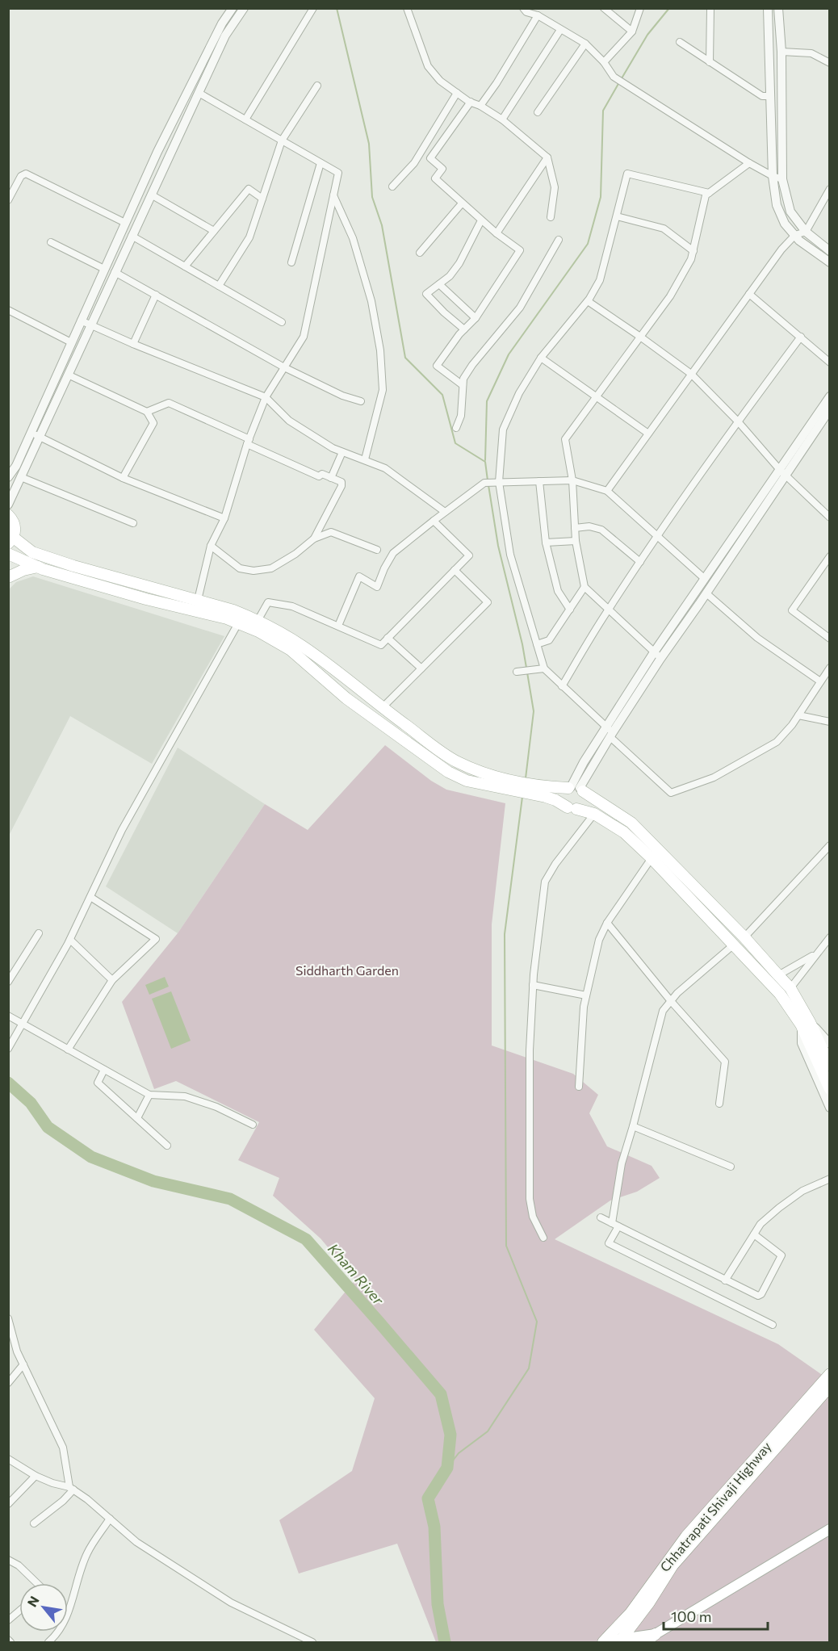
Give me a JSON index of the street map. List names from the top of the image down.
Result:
{
  "streets": {
    "main road": ["Chhatrapati Shivaji Highway"]
  },
  "water": ["Kham River"],
  "parks": ["Siddharth Garden"],
  "scale_bar": "100 m",
  "north": "top left"
}
